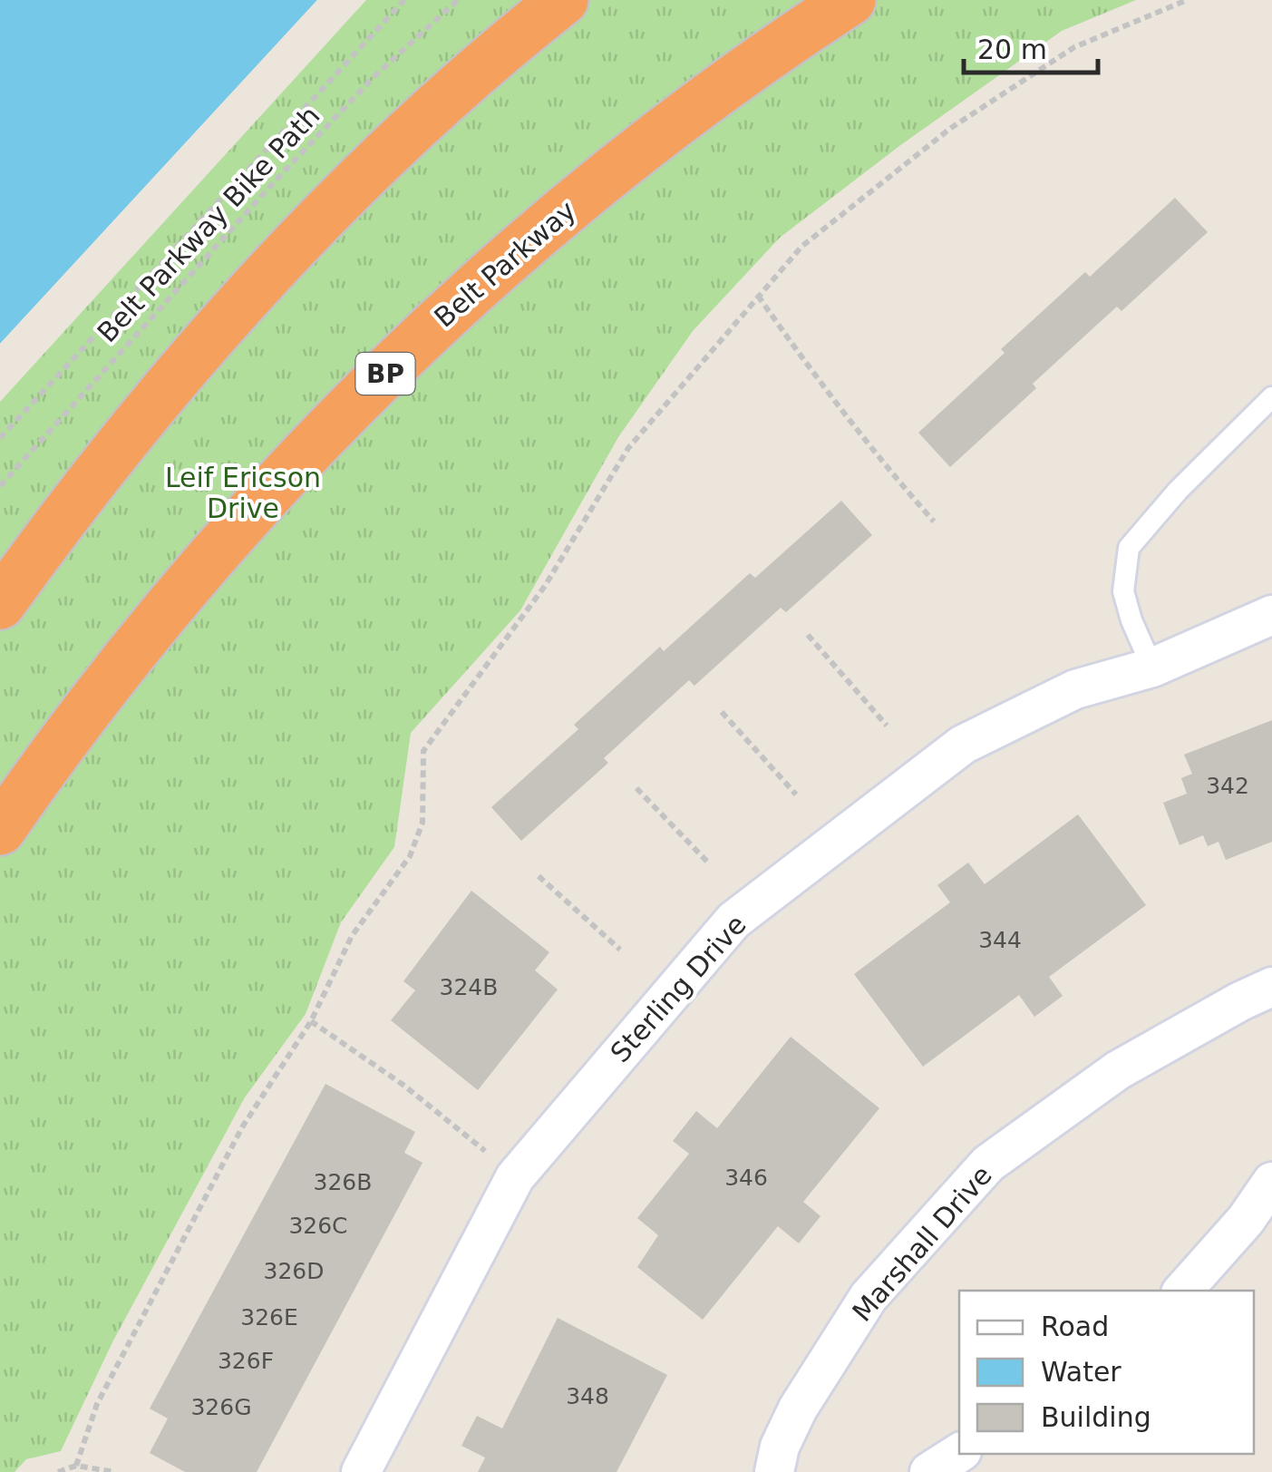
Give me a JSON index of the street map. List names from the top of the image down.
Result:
{
  "streets": {
    "highway": ["Belt Parkway", "BP"],
    "street": ["Sterling Drive", "Marshall Drive"],
    "path": ["Belt Parkway Bike Path"]
  },
  "parks": ["Leif Ericson Drive"],
  "house_numbers": [
    "342",
    "344",
    "324B",
    "346",
    "326B",
    "326C",
    "326D",
    "326E",
    "326F",
    "348",
    "326G"
  ],
  "legend": ["Road", "Water", "Building"],
  "scale_bar": "20 m"
}
